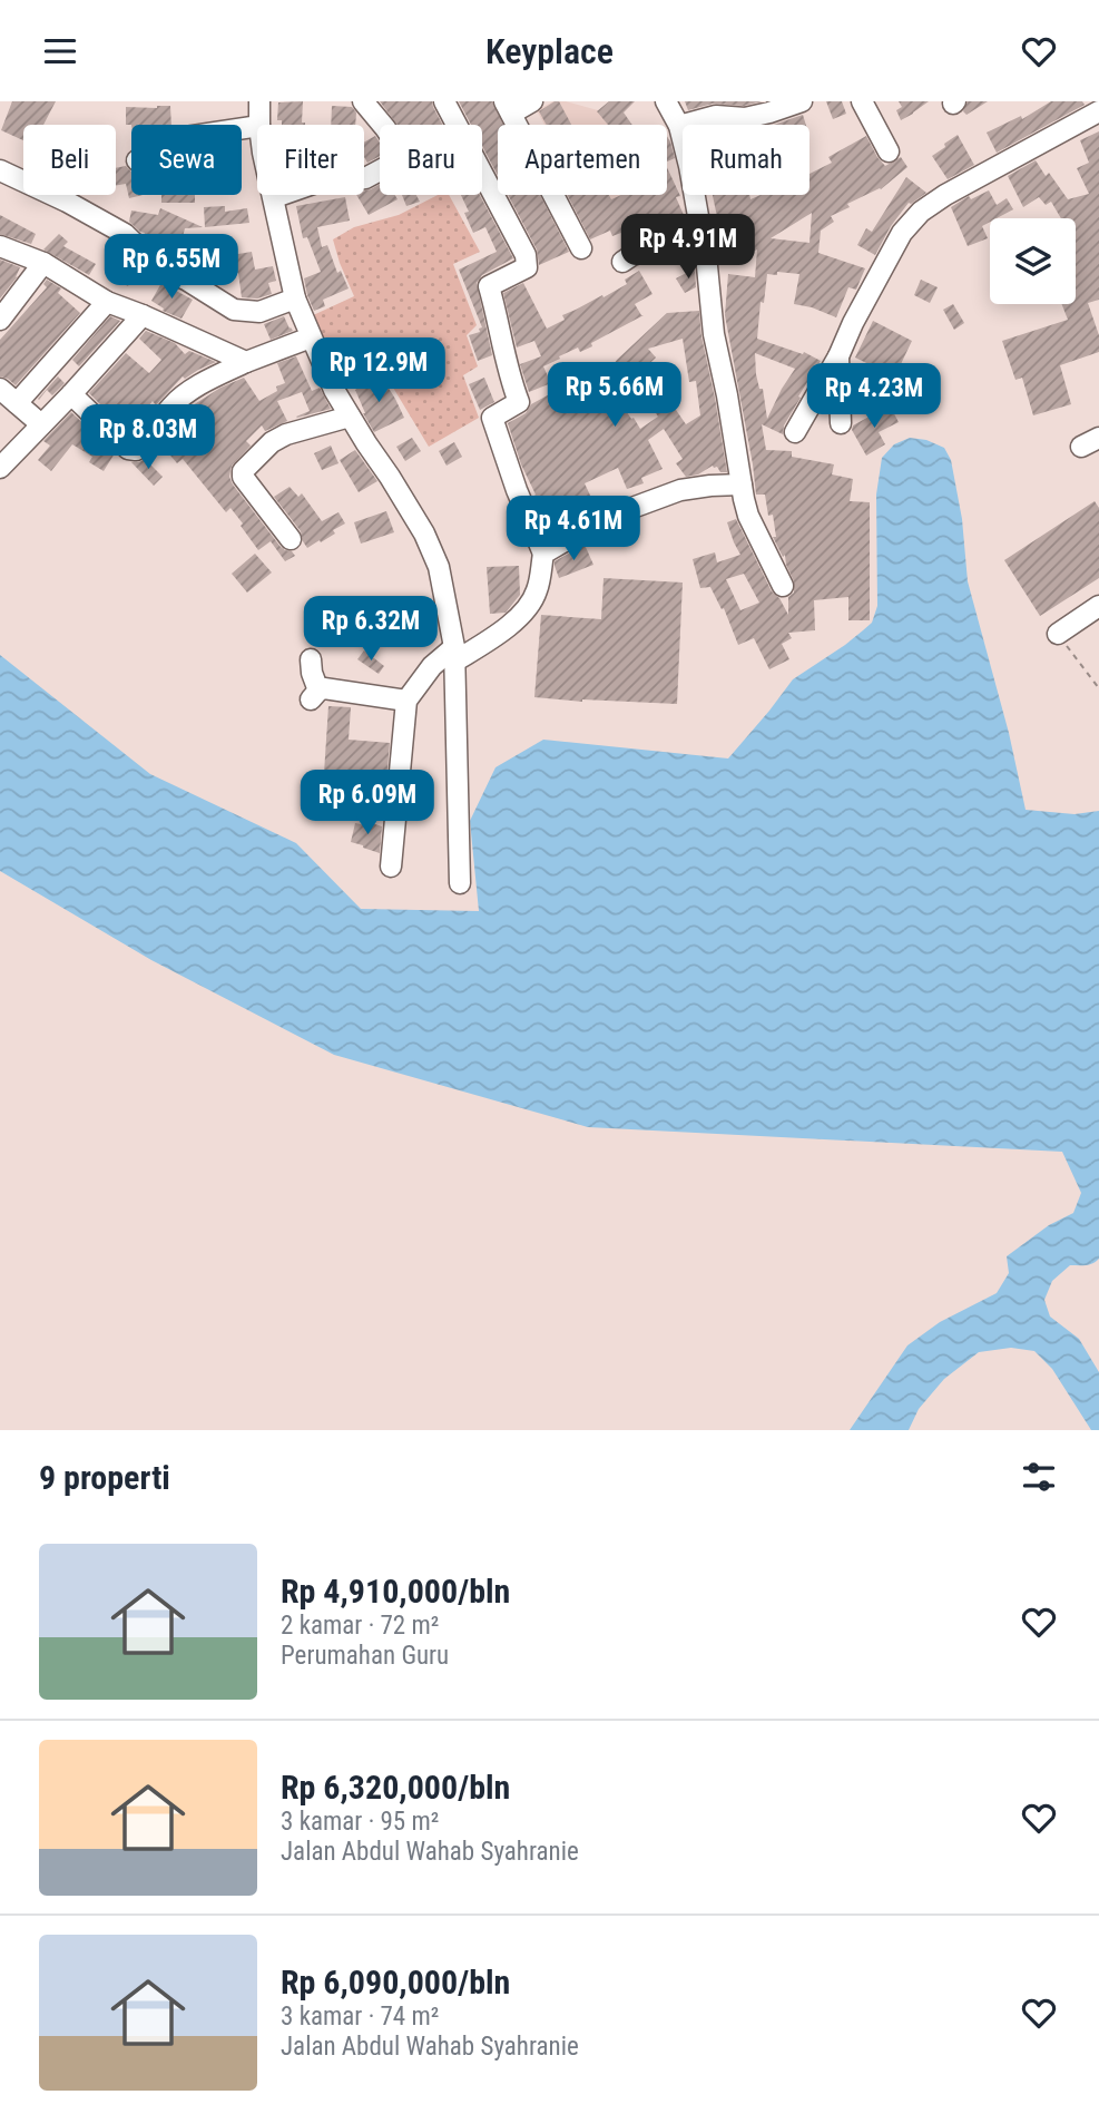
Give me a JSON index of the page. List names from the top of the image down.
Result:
{
  "page": {
    "header": "Keyplace",
    "chip": [
      "Beli",
      "Sewa",
      "Filter",
      "Baru",
      "Apartemen",
      "Rumah"
    ],
    "price": [
      "Rp 4.91M",
      "Rp 6.55M",
      "Rp 12.9M",
      "Rp 5.66M",
      "Rp 4.23M",
      "Rp 8.03M",
      "Rp 4.61M",
      "Rp 6.32M",
      "Rp 6.09M"
    ],
    "heading": "9 properti",
    "list": [
      {
        "name": "Rp 4,910,000/bln",
        "note": "2 kamar · 72 m² · Perumahan Guru"
      },
      {
        "name": "Rp 6,320,000/bln",
        "note": "3 kamar · 95 m² · Jalan Abdul Wahab Syahranie"
      },
      {
        "name": "Rp 6,090,000/bln",
        "note": "3 kamar · 74 m² · Jalan Abdul Wahab Syahranie"
      }
    ]
  }
}
